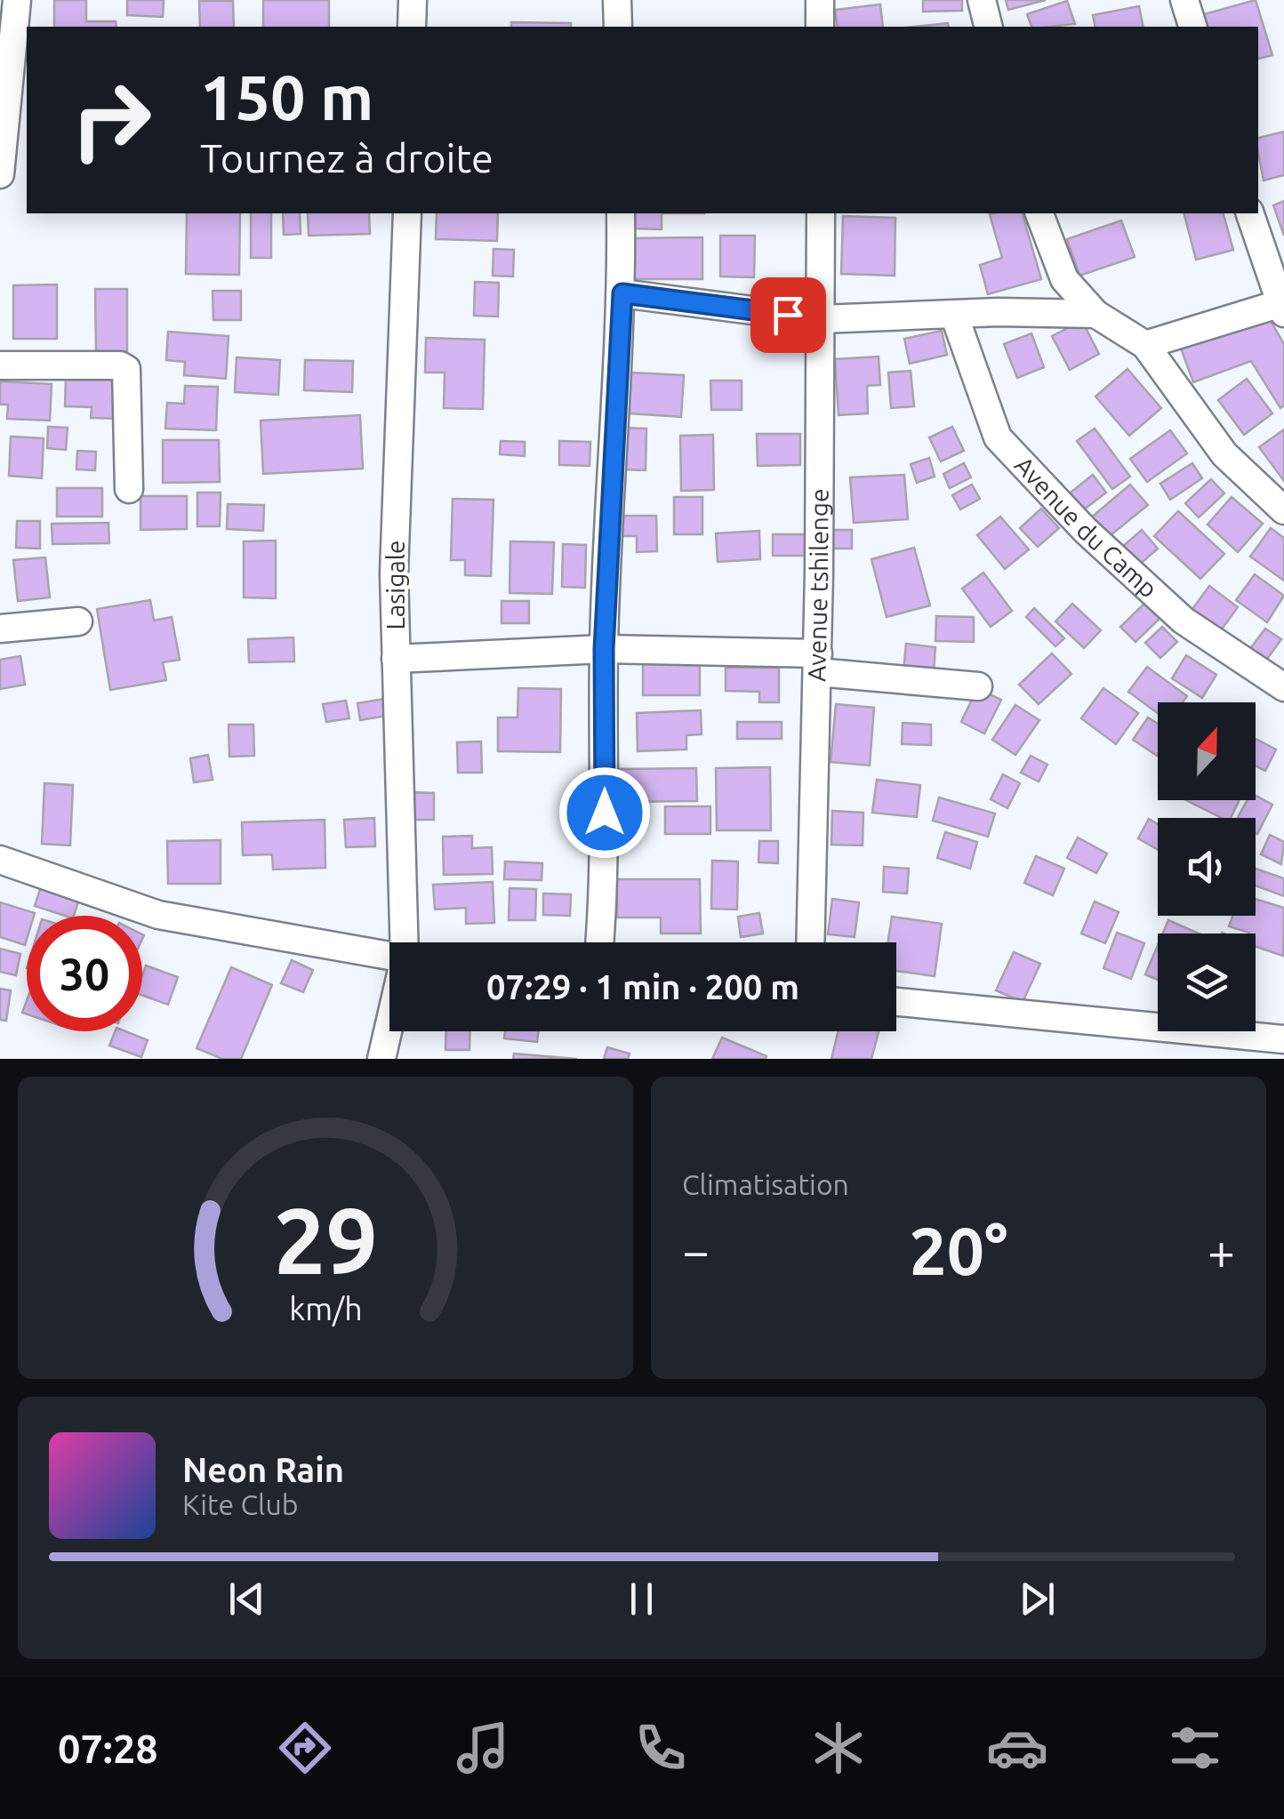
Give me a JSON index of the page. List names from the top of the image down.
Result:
{
  "streets": {
    "street": ["Avenue du Camp", "Lasigale", "Avenue tshilenge"]
  },
  "north": "top",
  "page": {
    "turn": ["150 m", "Tournez à droite"],
    "limit": "30",
    "trip": "07:29 · 1 min · 200 m",
    "tile": "Climatisation",
    "heat": ["−", "20°", "+"],
    "song": ["Neon Rain", "Kite Club"],
    "tabs": "07:28",
    "gauge": ["29", "km/h"]
  }
}
